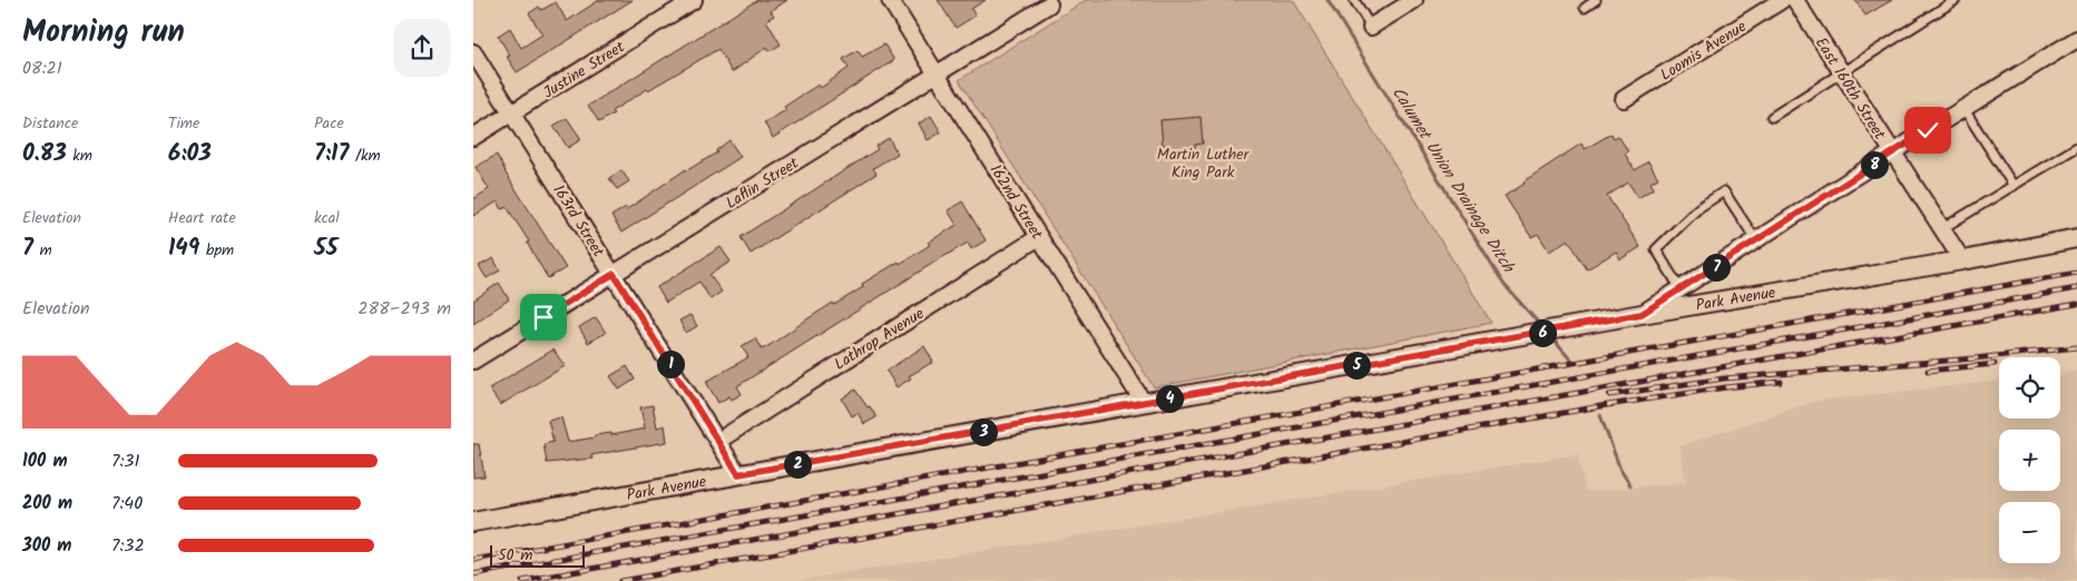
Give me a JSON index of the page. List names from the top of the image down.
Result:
{
  "streets": {
    "street": [
      "Loomis Avenue",
      "Justine Street",
      "East 160th Street",
      "Laflin Street",
      "162nd Street",
      "163rd Street",
      "Park Avenue",
      "Lathrop Avenue"
    ]
  },
  "crossings": [
    ["Justine Street", "163rd Street"],
    ["East 160th Street", "Park Avenue"],
    ["Laflin Street", "162nd Street"],
    ["Laflin Street", "163rd Street"],
    ["162nd Street", "Park Avenue"],
    ["162nd Street", "Lathrop Avenue"],
    ["163rd Street", "Park Avenue"],
    ["163rd Street", "Lathrop Avenue"]
  ],
  "water": ["Calumet Union Drainage Ditch"],
  "parks": ["Martin Luther King Park"],
  "scale_bar": "50 m",
  "page": {
    "heading": ["Morning run", "08:21"],
    "stats": [
      ["Distance", "0.83 km"],
      ["Time", "6:03"],
      ["Pace", "7:17 /km"],
      ["Elevation", "7 m"],
      ["Heart rate", "149 bpm"],
      ["kcal", "55"]
    ],
    "pins": [
      "8",
      "7",
      "6",
      "1",
      "5",
      "4",
      "3",
      "2"
    ],
    "chart": ["Elevation", "288–293 m"],
    "map_buttons": ["+", "−"],
    "list": [
      {
        "name": "100 m",
        "note": "7:31"
      },
      {
        "name": "200 m",
        "note": "7:40"
      },
      {
        "name": "300 m",
        "note": "7:32"
      }
    ],
    "scale": "50 m"
  }
}
